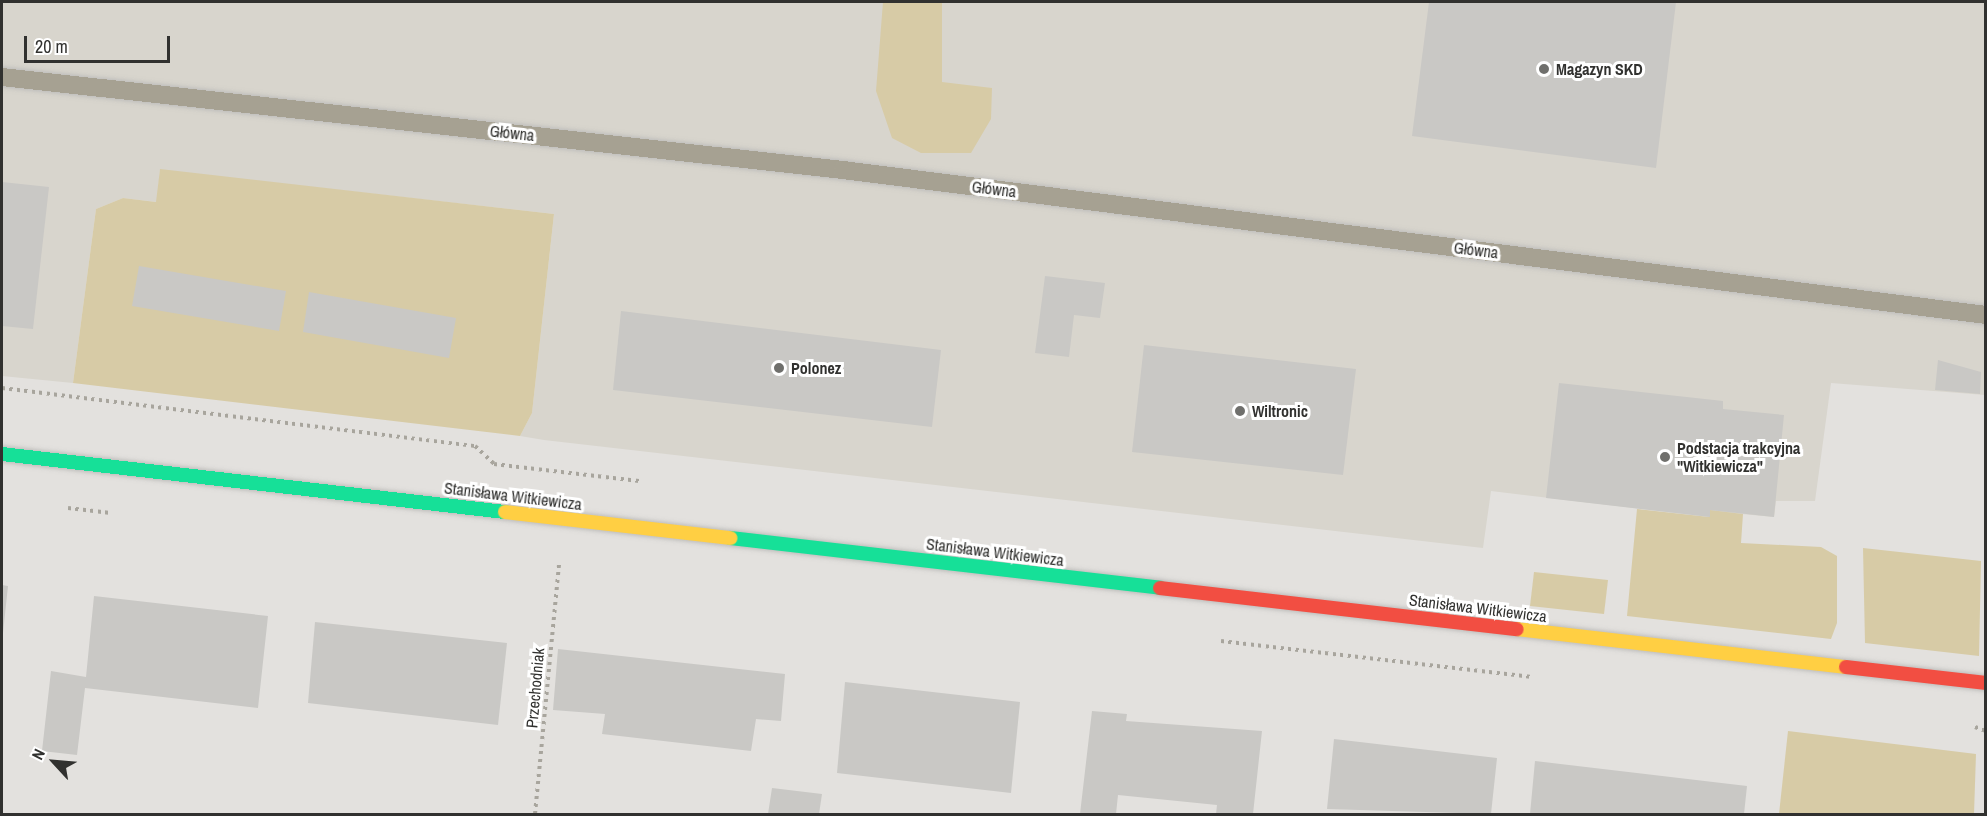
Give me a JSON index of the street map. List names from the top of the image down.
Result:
{
  "streets": {
    "street": ["Stanisława Witkiewicza"],
    "lane": ["Główna"],
    "path": ["Przechodniak"]
  },
  "places": [
    "Magazyn SKD",
    "Polonez",
    "Wiltronic",
    "Podstacja trakcyjna \"Witkiewicza\""
  ],
  "scale_bar": "20 m",
  "north": "top left"
}
